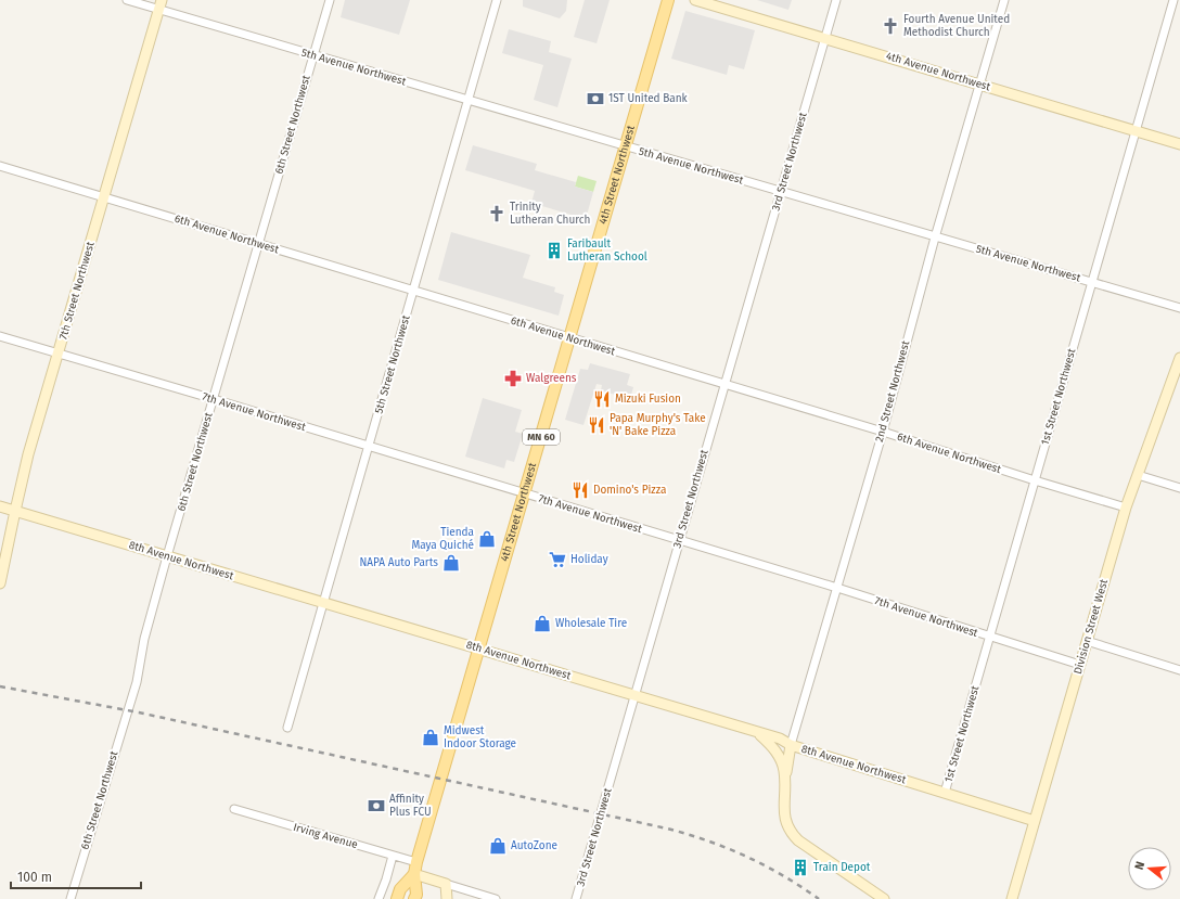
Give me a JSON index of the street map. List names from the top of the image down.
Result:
{
  "streets": {
    "main road": ["4th Street Northwest", "MN 60"],
    "street": [
      "5th Avenue Northwest",
      "4th Avenue Northwest",
      "6th Street Northwest",
      "3rd Street Northwest",
      "6th Avenue Northwest",
      "7th Street Northwest",
      "5th Street Northwest",
      "2nd Street Northwest",
      "1st Street Northwest",
      "7th Avenue Northwest",
      "8th Avenue Northwest",
      "Division Street West",
      "Irving Avenue"
    ]
  },
  "crossings": [
    ["5th Avenue Northwest", "6th Street Northwest"],
    ["5th Avenue Northwest", "3rd Street Northwest"],
    ["5th Avenue Northwest", "4th Street Northwest"],
    ["5th Avenue Northwest", "7th Street Northwest"],
    ["5th Avenue Northwest", "5th Street Northwest"],
    ["5th Avenue Northwest", "2nd Street Northwest"],
    ["5th Avenue Northwest", "1st Street Northwest"],
    ["4th Avenue Northwest", "3rd Street Northwest"],
    ["4th Avenue Northwest", "2nd Street Northwest"],
    ["4th Avenue Northwest", "1st Street Northwest"],
    ["6th Street Northwest", "6th Avenue Northwest"],
    ["6th Street Northwest", "7th Avenue Northwest"],
    ["6th Street Northwest", "8th Avenue Northwest"],
    ["3rd Street Northwest", "6th Avenue Northwest"],
    ["3rd Street Northwest", "7th Avenue Northwest"],
    ["3rd Street Northwest", "8th Avenue Northwest"],
    ["4th Street Northwest", "6th Avenue Northwest"],
    ["4th Street Northwest", "7th Avenue Northwest"],
    ["4th Street Northwest", "MN 60"],
    ["4th Street Northwest", "8th Avenue Northwest"],
    ["4th Street Northwest", "Irving Avenue"],
    ["6th Avenue Northwest", "7th Street Northwest"],
    ["6th Avenue Northwest", "5th Street Northwest"],
    ["6th Avenue Northwest", "2nd Street Northwest"],
    ["6th Avenue Northwest", "1st Street Northwest"],
    ["6th Avenue Northwest", "Division Street West"],
    ["7th Street Northwest", "7th Avenue Northwest"],
    ["7th Street Northwest", "8th Avenue Northwest"],
    ["5th Street Northwest", "7th Avenue Northwest"],
    ["5th Street Northwest", "8th Avenue Northwest"],
    ["2nd Street Northwest", "7th Avenue Northwest"],
    ["2nd Street Northwest", "8th Avenue Northwest"],
    ["1st Street Northwest", "7th Avenue Northwest"],
    ["1st Street Northwest", "8th Avenue Northwest"],
    ["7th Avenue Northwest", "Division Street West"],
    ["8th Avenue Northwest", "Division Street West"]
  ],
  "places": {
    "church": ["Fourth Avenue United Methodist Church", "Trinity Lutheran Church"],
    "bank": ["1ST United Bank", "Affinity Plus FCU"],
    "building": ["Faribault Lutheran School", "Train Depot"],
    "pharmacy": ["Walgreens"],
    "restaurant": ["Mizuki Fusion", "Papa Murphy's Take 'N' Bake Pizza", "Domino's Pizza"],
    "shop": [
      "Tienda Maya Quiché",
      "NAPA Auto Parts",
      "Wholesale Tire",
      "Midwest Indoor Storage",
      "AutoZone"
    ],
    "supermarket": ["Holiday"]
  },
  "scale_bar": "100 m",
  "north": "left"
}
